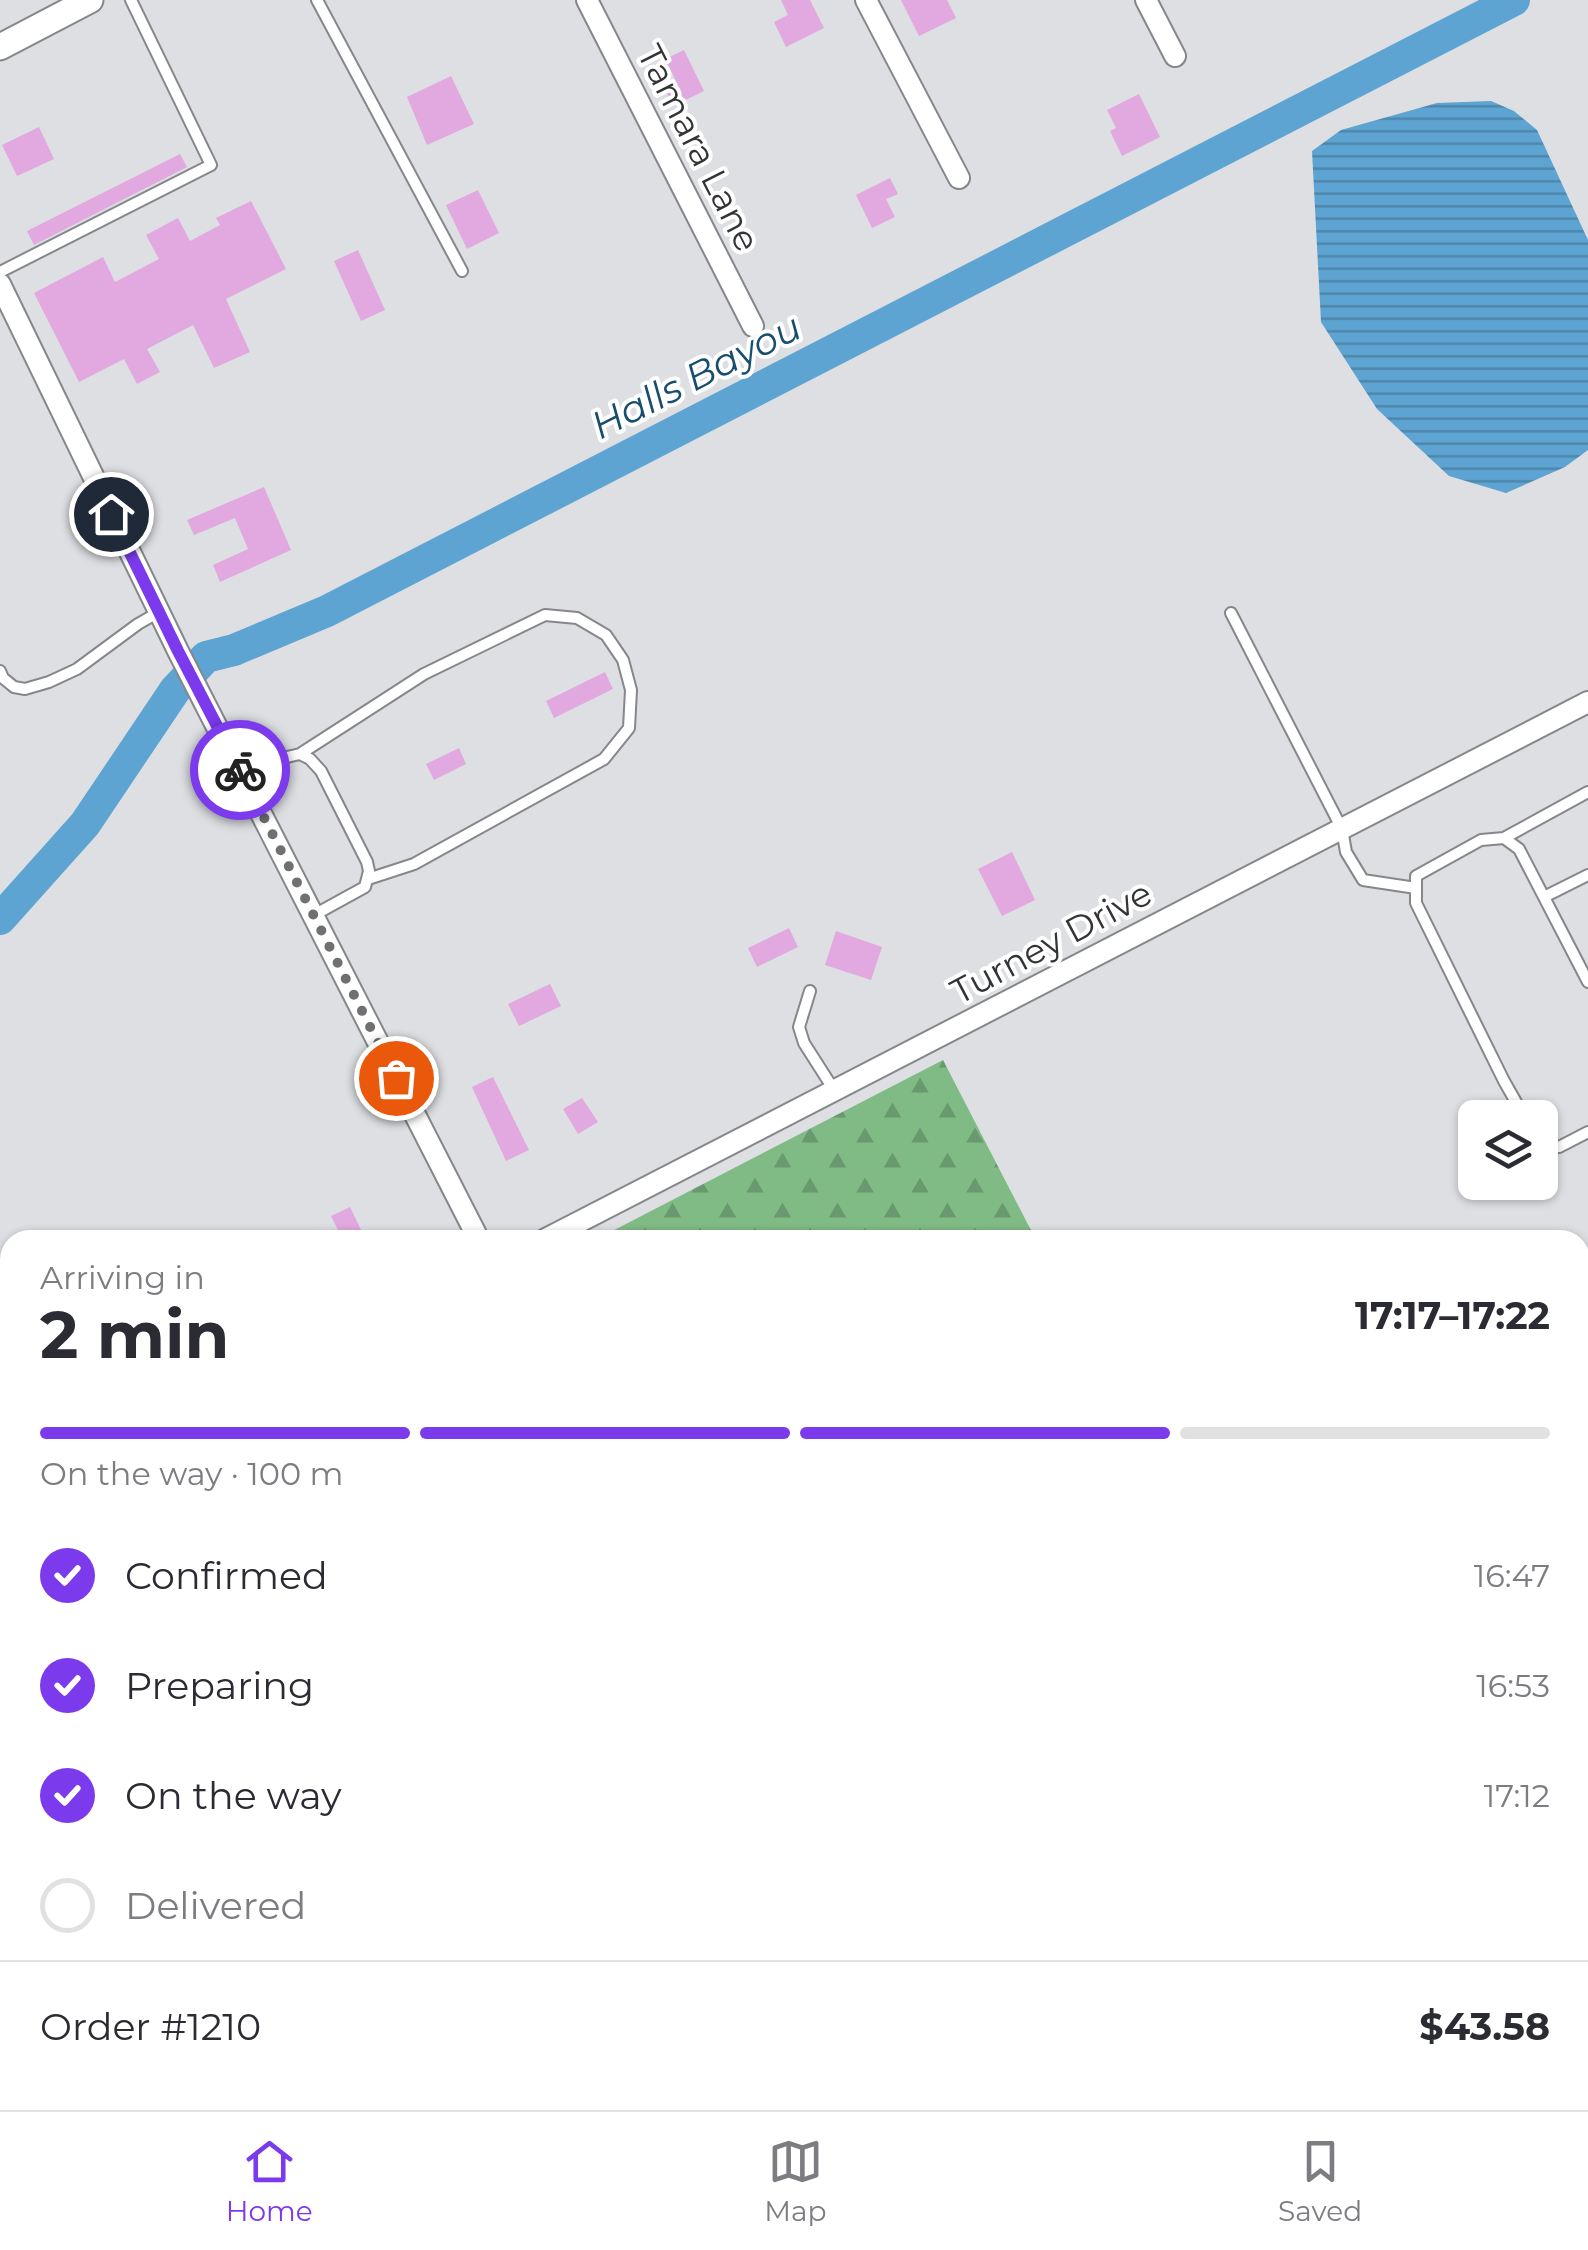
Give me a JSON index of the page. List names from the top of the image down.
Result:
{
  "streets": {
    "street": ["Tamara Lane", "Turney Drive"]
  },
  "water": ["Halls Bayou"],
  "page": {
    "heading": ["2 min", "Arriving in", "17:17–17:22"],
    "panel": ["Order #1210", "$43.58"],
    "bar": "On the way · 100 m",
    "list": [
      ["Confirmed", "16:47"],
      ["Preparing", "16:53"],
      ["On the way", "17:12"],
      "Delivered"
    ],
    "tabs": ["Home", "Map", "Saved"]
  }
}
